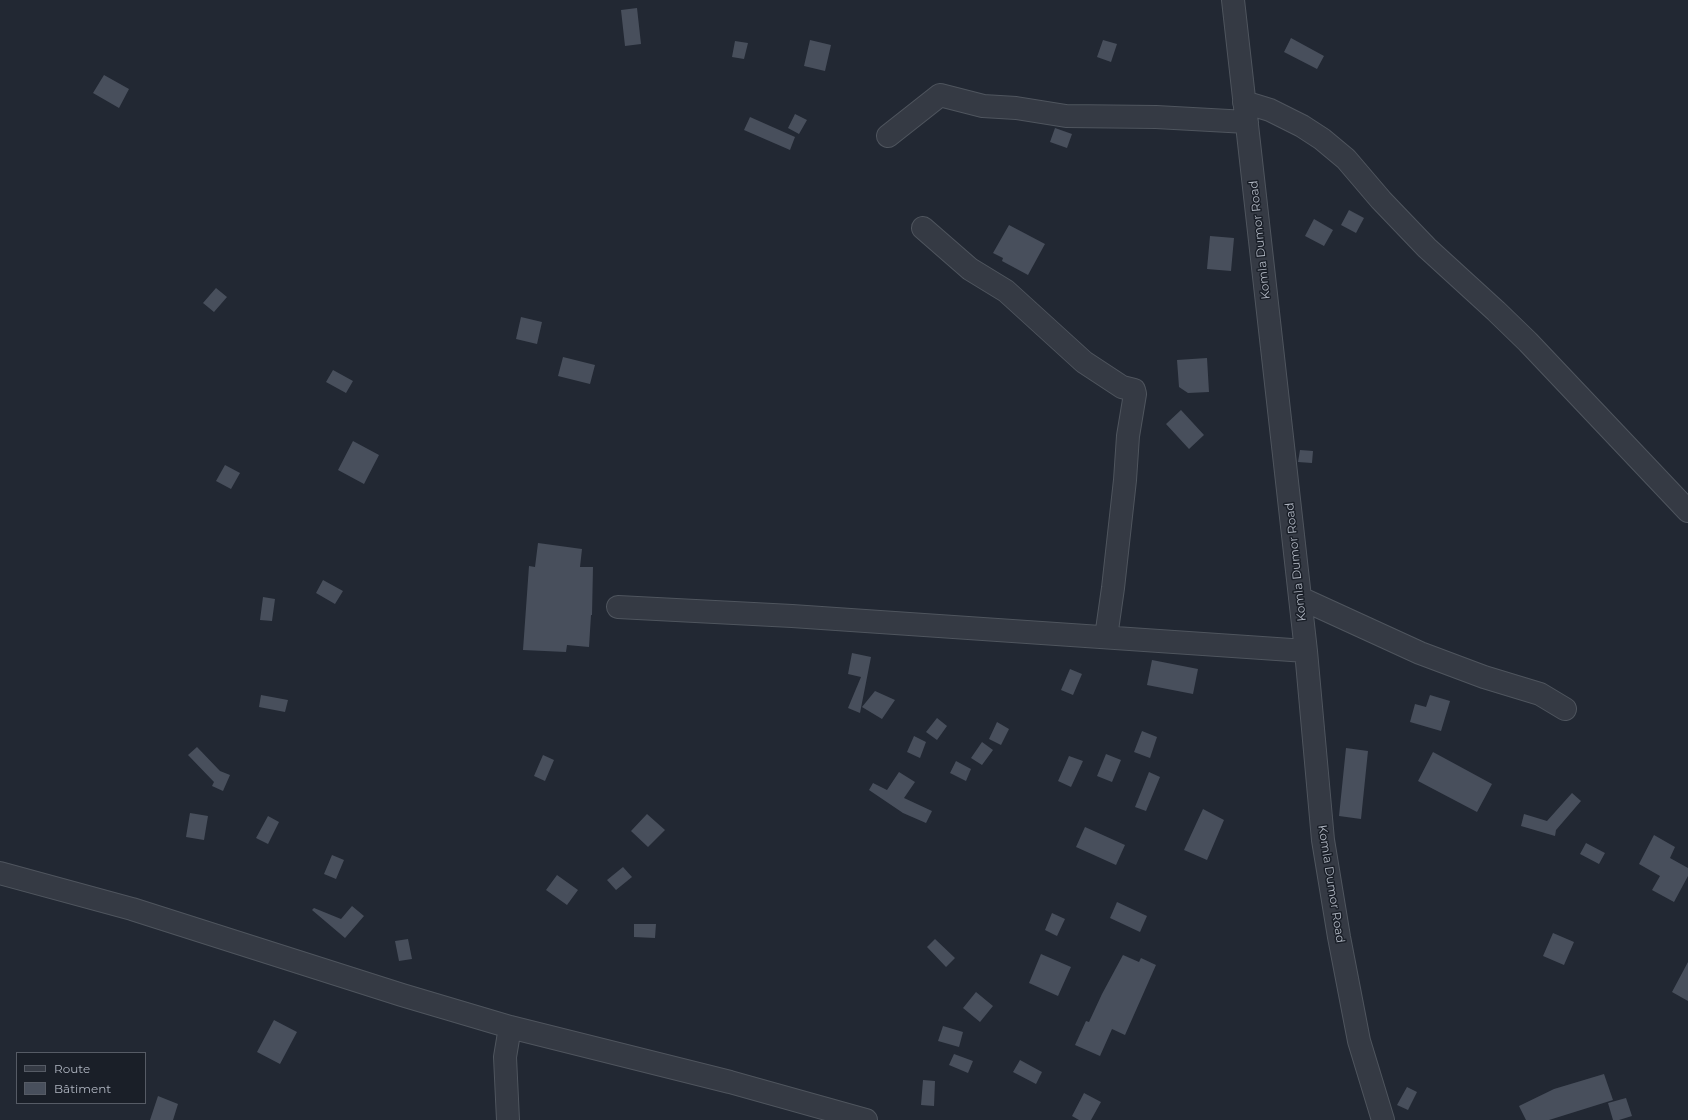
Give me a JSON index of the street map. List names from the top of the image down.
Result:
{
  "streets": {
    "street": ["Komla Dumor Road"]
  },
  "legend": ["Route", "Bâtiment"]
}
